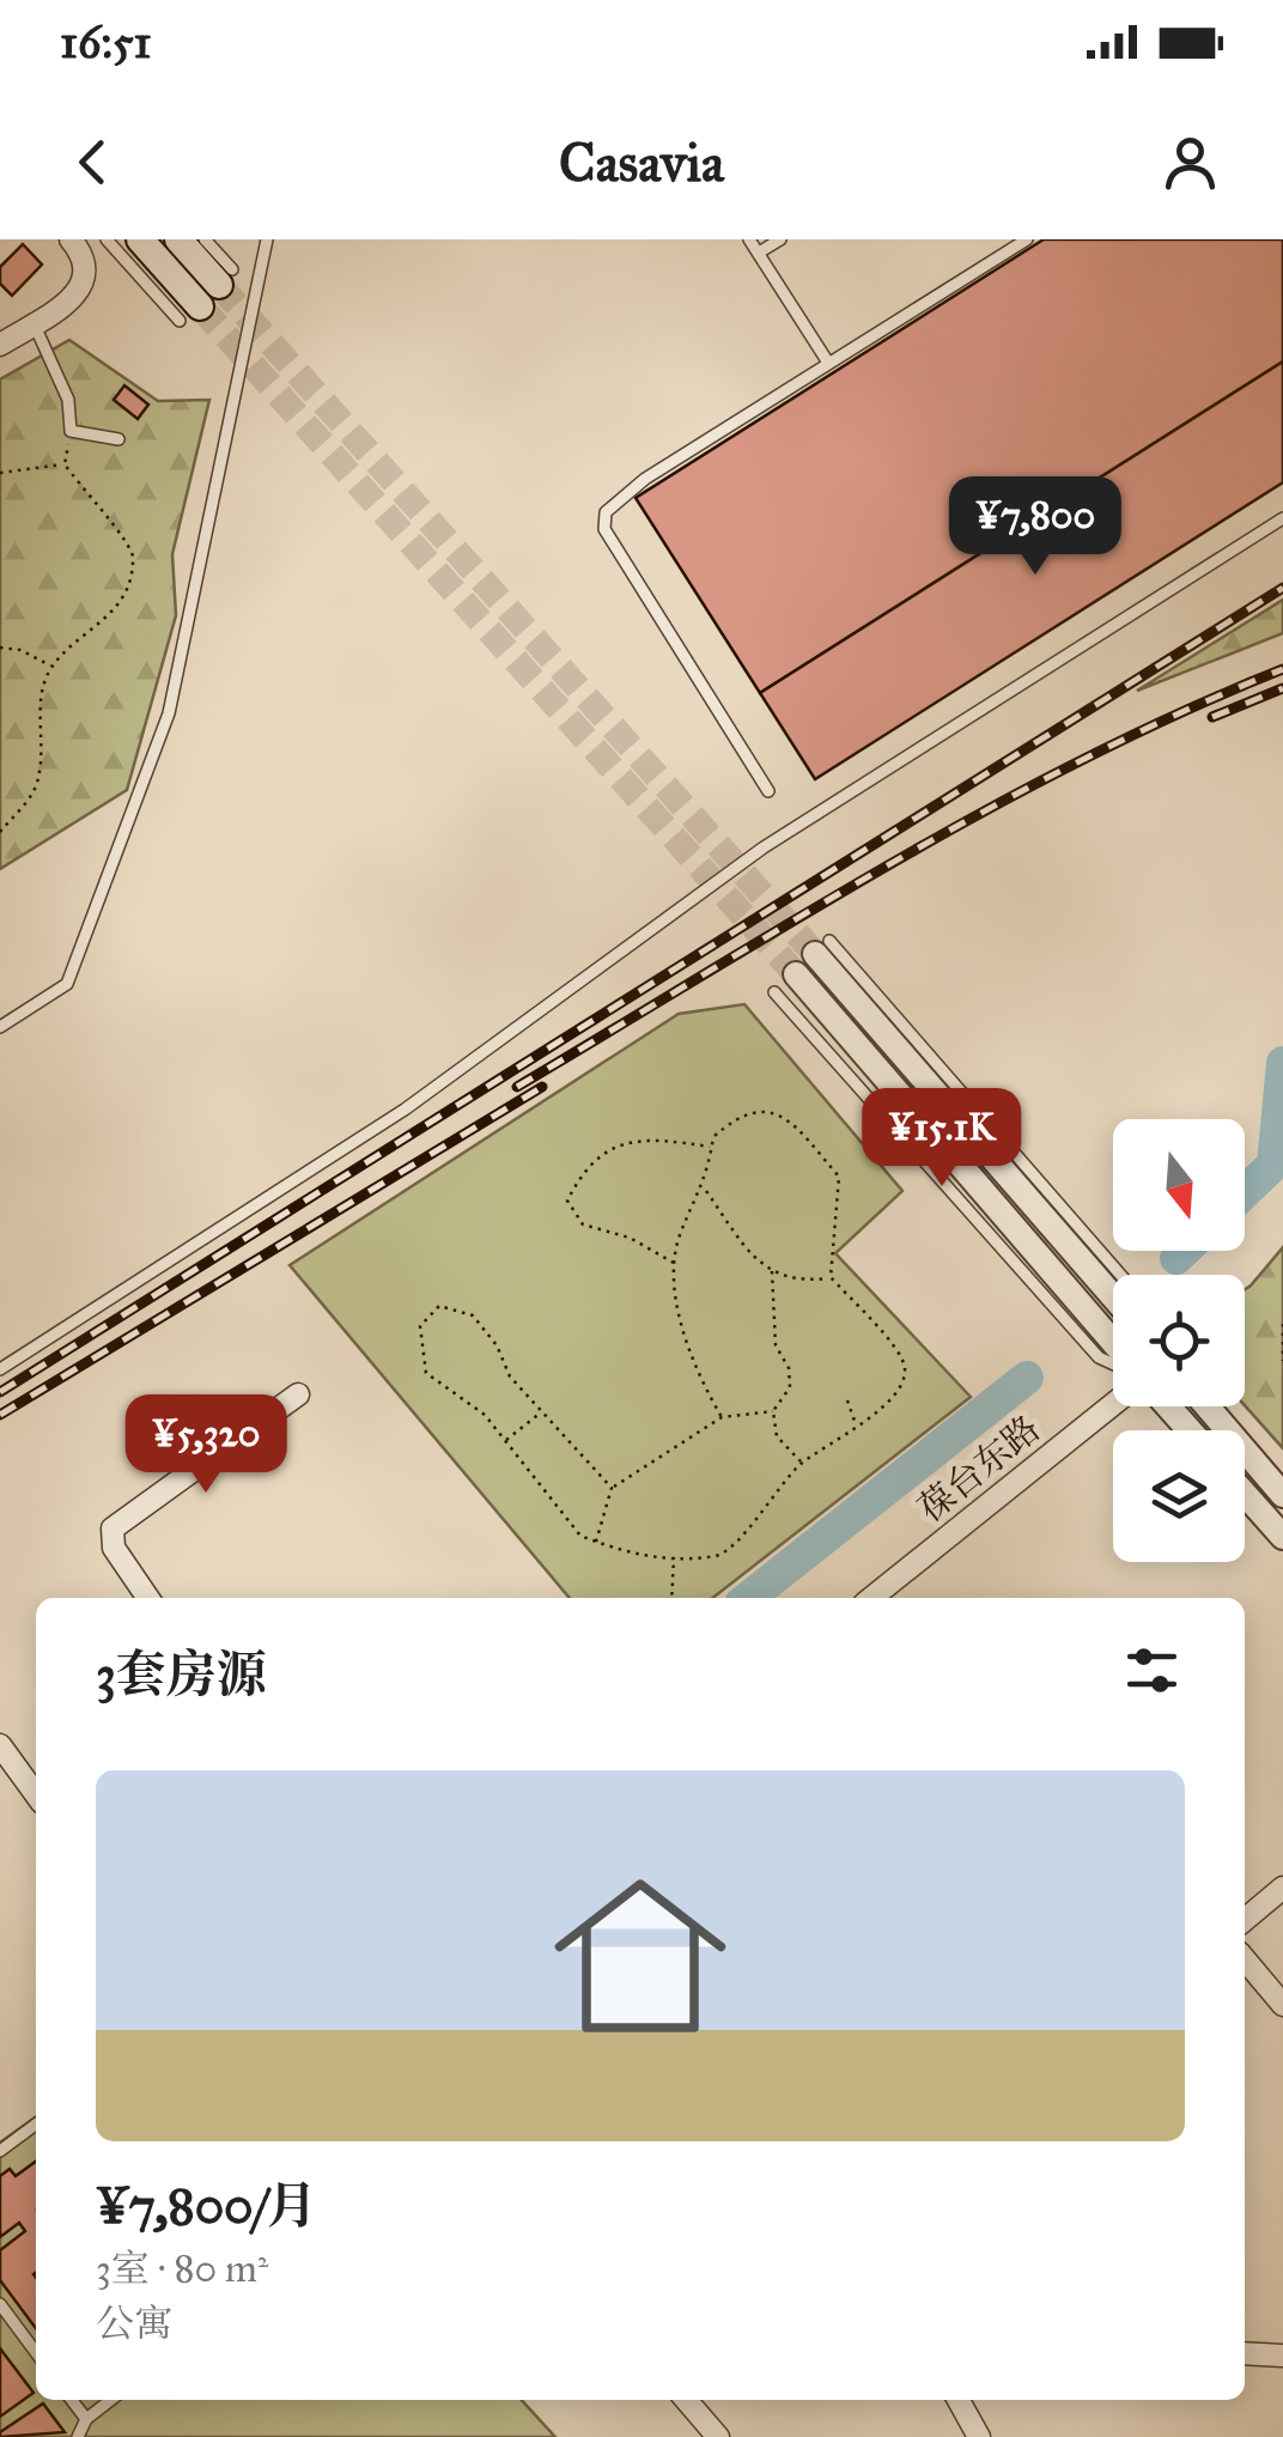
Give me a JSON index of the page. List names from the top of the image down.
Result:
{
  "streets": {
    "street": ["葆台东路"]
  },
  "north": "bottom",
  "page": {
    "status": "16:51",
    "header": "Casavia",
    "price": ["¥7,800", "¥15.1K", "¥5,320"],
    "heading": "3套房源",
    "list": [
      {
        "name": "¥7,800/月",
        "note": "3室 · 80 m² · 公寓"
      }
    ]
  }
}
